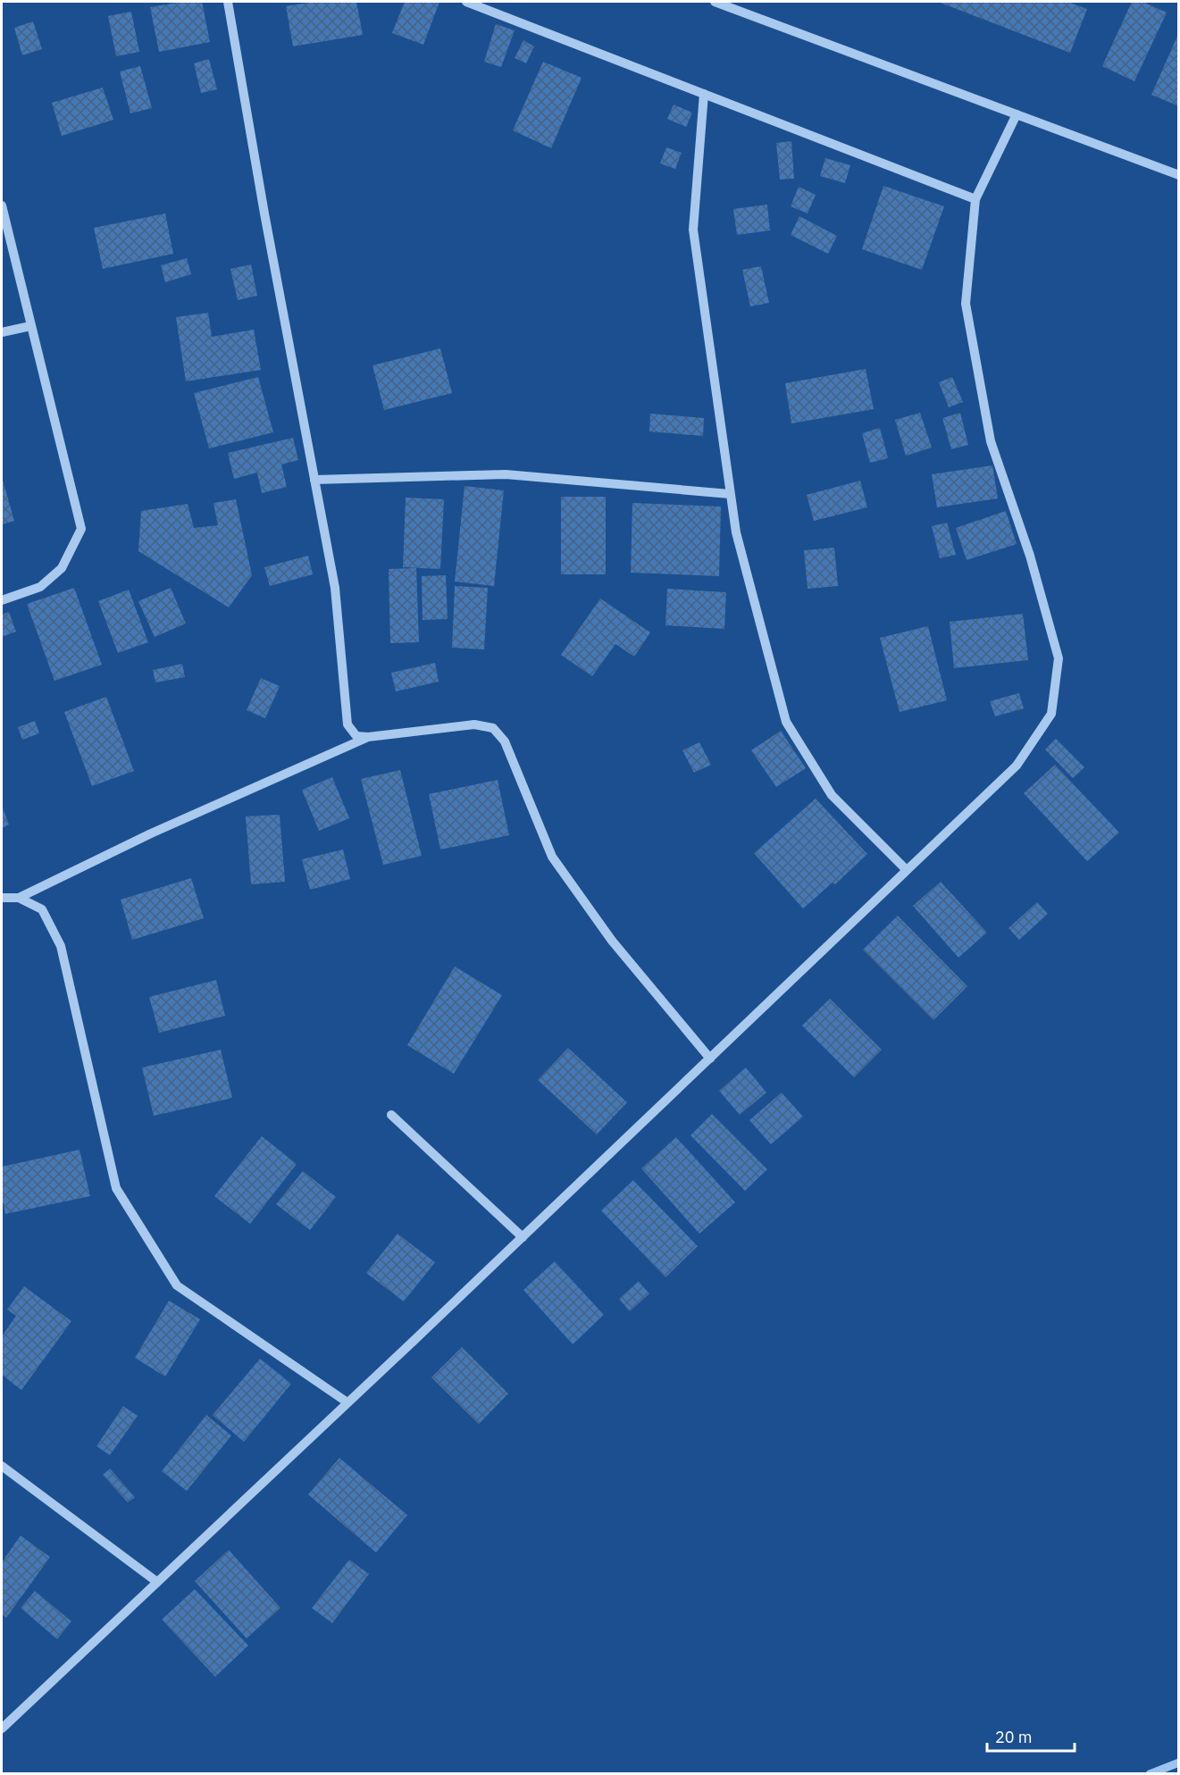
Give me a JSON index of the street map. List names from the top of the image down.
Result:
{
  "scale_bar": "20 m"
}
